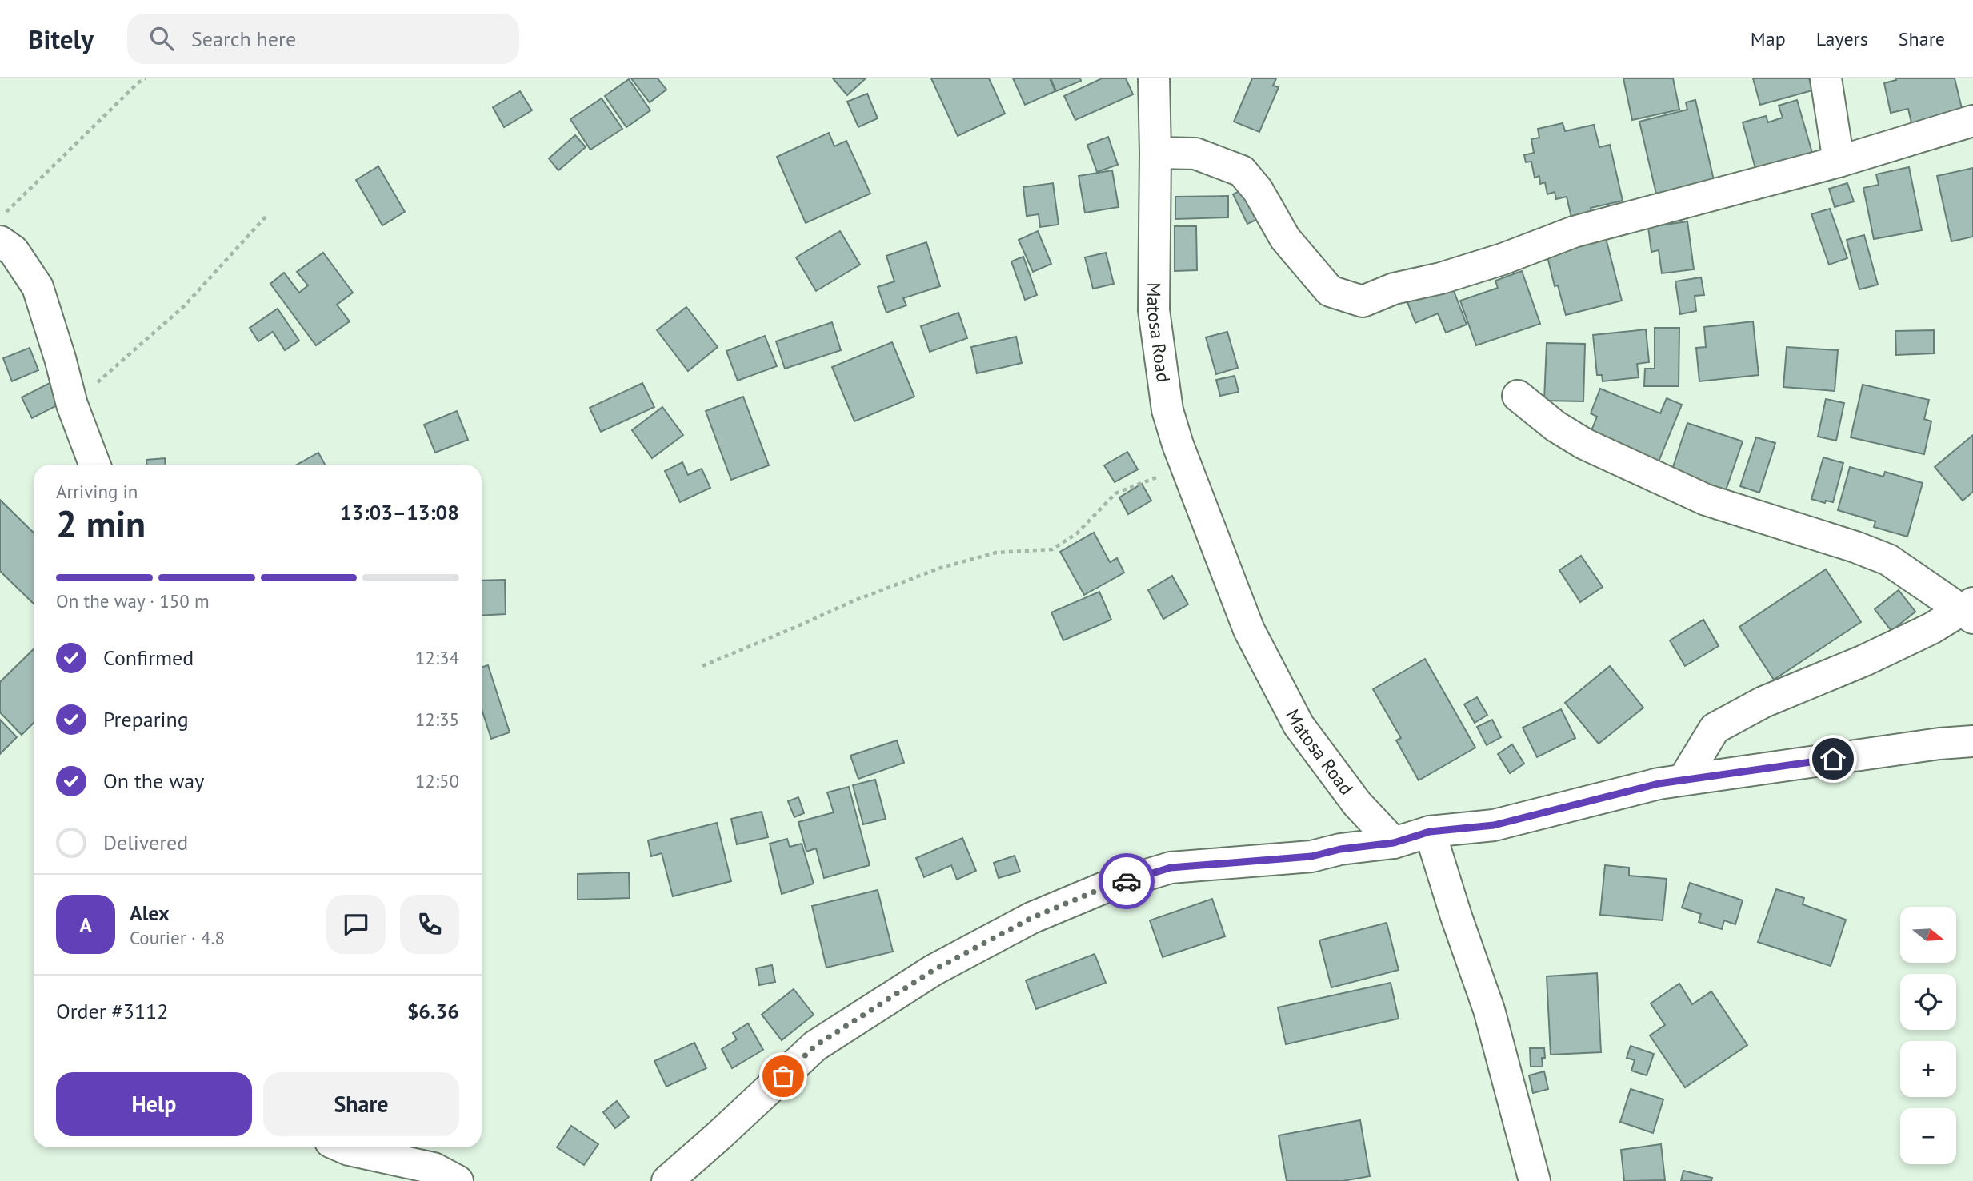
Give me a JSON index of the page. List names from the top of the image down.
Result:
{
  "streets": {
    "street": ["Matosa Road"]
  },
  "north": "right",
  "page": {
    "header": "Bitely",
    "search": "Search here",
    "nav": ["Map", "Layers", "Share"],
    "heading": ["2 min", "Arriving in", "13:03–13:08"],
    "panel": [
      "Alex",
      "Courier · 4.8",
      "Order #3112",
      "$6.36"
    ],
    "bar": "On the way · 150 m",
    "list": [
      ["Confirmed", "12:34"],
      ["Preparing", "12:35"],
      ["On the way", "12:50"],
      "Delivered"
    ],
    "round": "A",
    "map_buttons": ["+", "−"],
    "buttons": ["Help", "Share"]
  }
}
